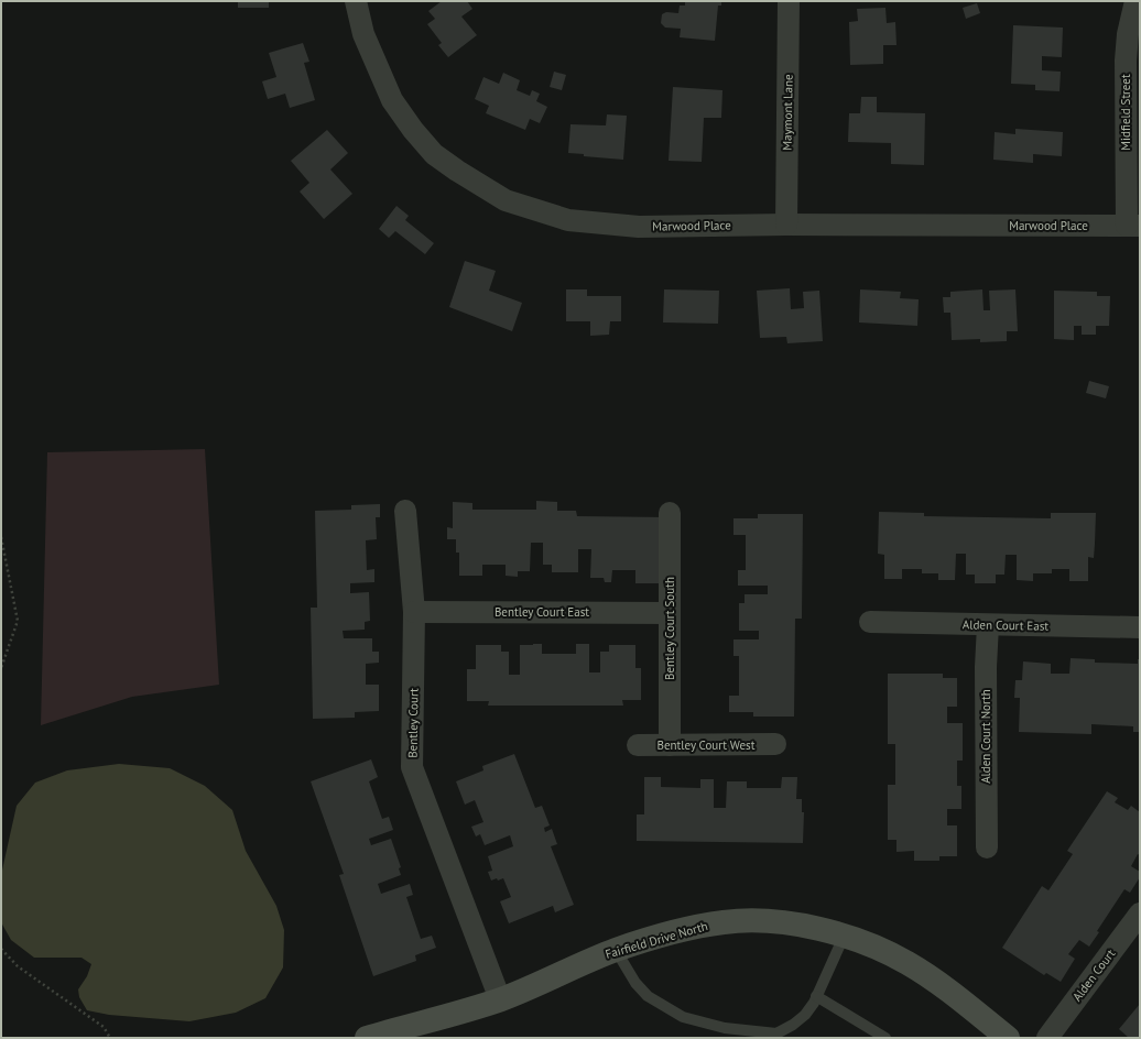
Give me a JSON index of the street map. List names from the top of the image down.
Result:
{
  "streets": {
    "street": [
      "Maymont Lane",
      "Midfield Street",
      "Marwood Place",
      "Bentley Court East",
      "Alden Court East",
      "Bentley Court South",
      "Bentley Court",
      "Alden Court North",
      "Bentley Court West",
      "Fairfield Drive North",
      "Alden Court"
    ]
  },
  "crossings": [
    ["Maymont Lane", "Marwood Place"],
    ["Midfield Street", "Marwood Place"],
    ["Bentley Court East", "Bentley Court South"],
    ["Bentley Court East", "Bentley Court"],
    ["Alden Court East", "Alden Court North"],
    ["Bentley Court South", "Bentley Court West"],
    ["Bentley Court", "Fairfield Drive North"]
  ]
}
